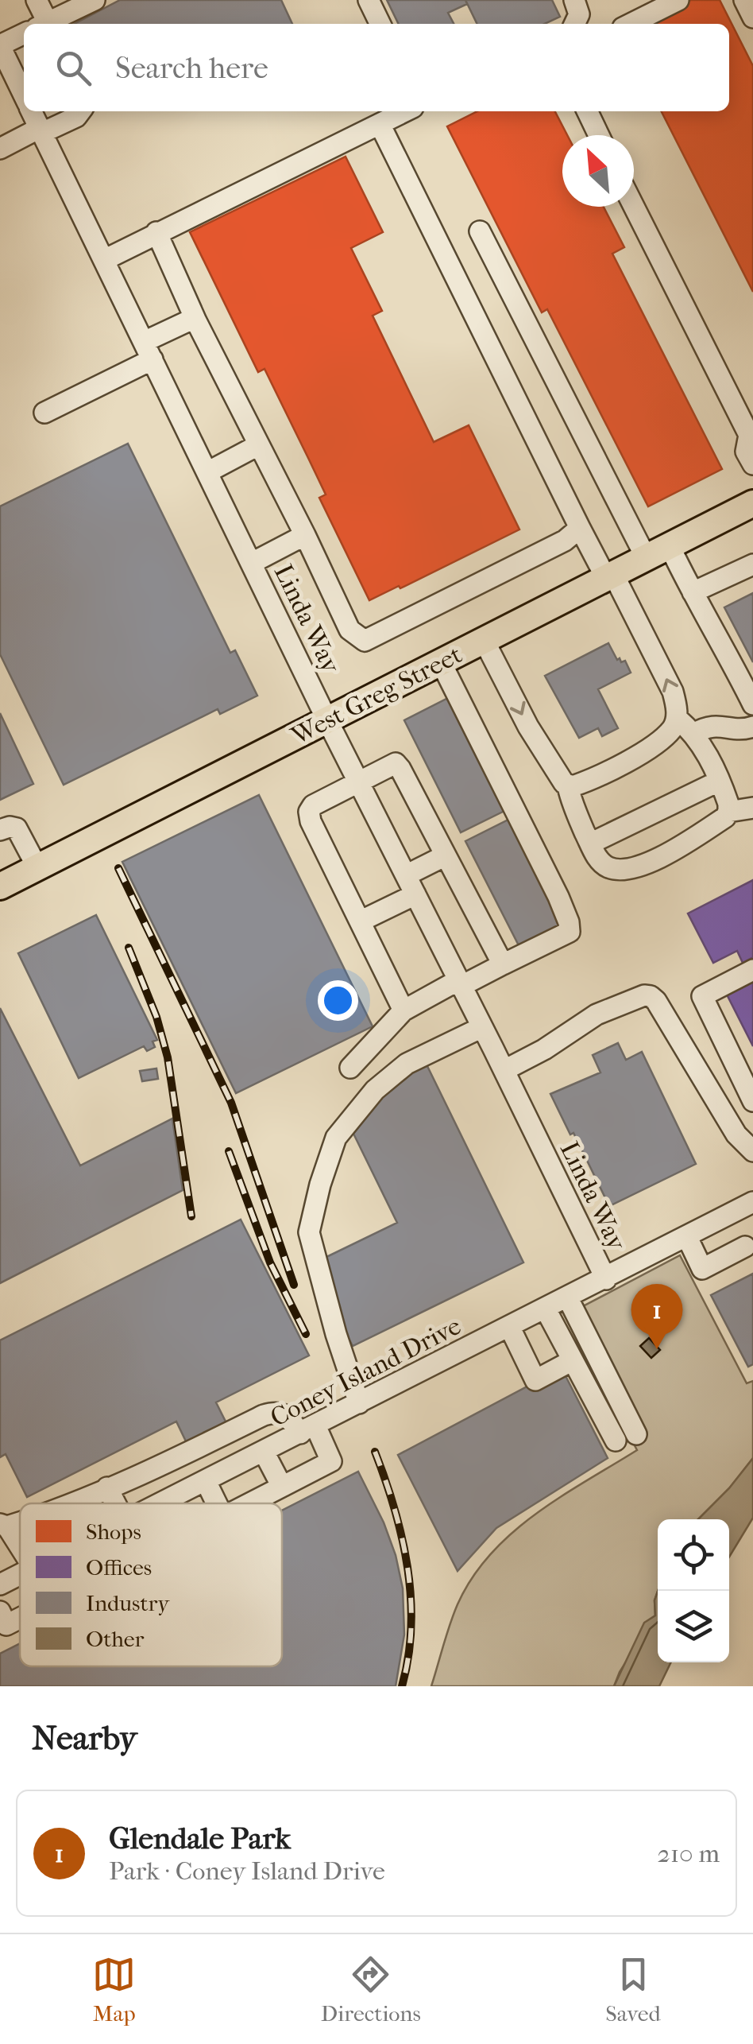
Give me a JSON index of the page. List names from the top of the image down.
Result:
{
  "streets": {
    "main road": ["West Greg Street"],
    "street": ["Linda Way", "Coney Island Drive"]
  },
  "crossings": [
    ["Linda Way", "West Greg Street"],
    ["Linda Way", "Coney Island Drive"]
  ],
  "legend": [
    "Shops",
    "Offices",
    "Industry",
    "Other"
  ],
  "north": "top left",
  "page": {
    "search": "Search here",
    "pins": "1",
    "heading": "Nearby",
    "list": [
      {
        "mark": "1",
        "name": "Glendale Park",
        "note": "Park · Coney Island Drive",
        "value": "210 m"
      }
    ],
    "nav": ["Map", "Directions", "Saved"]
  }
}
